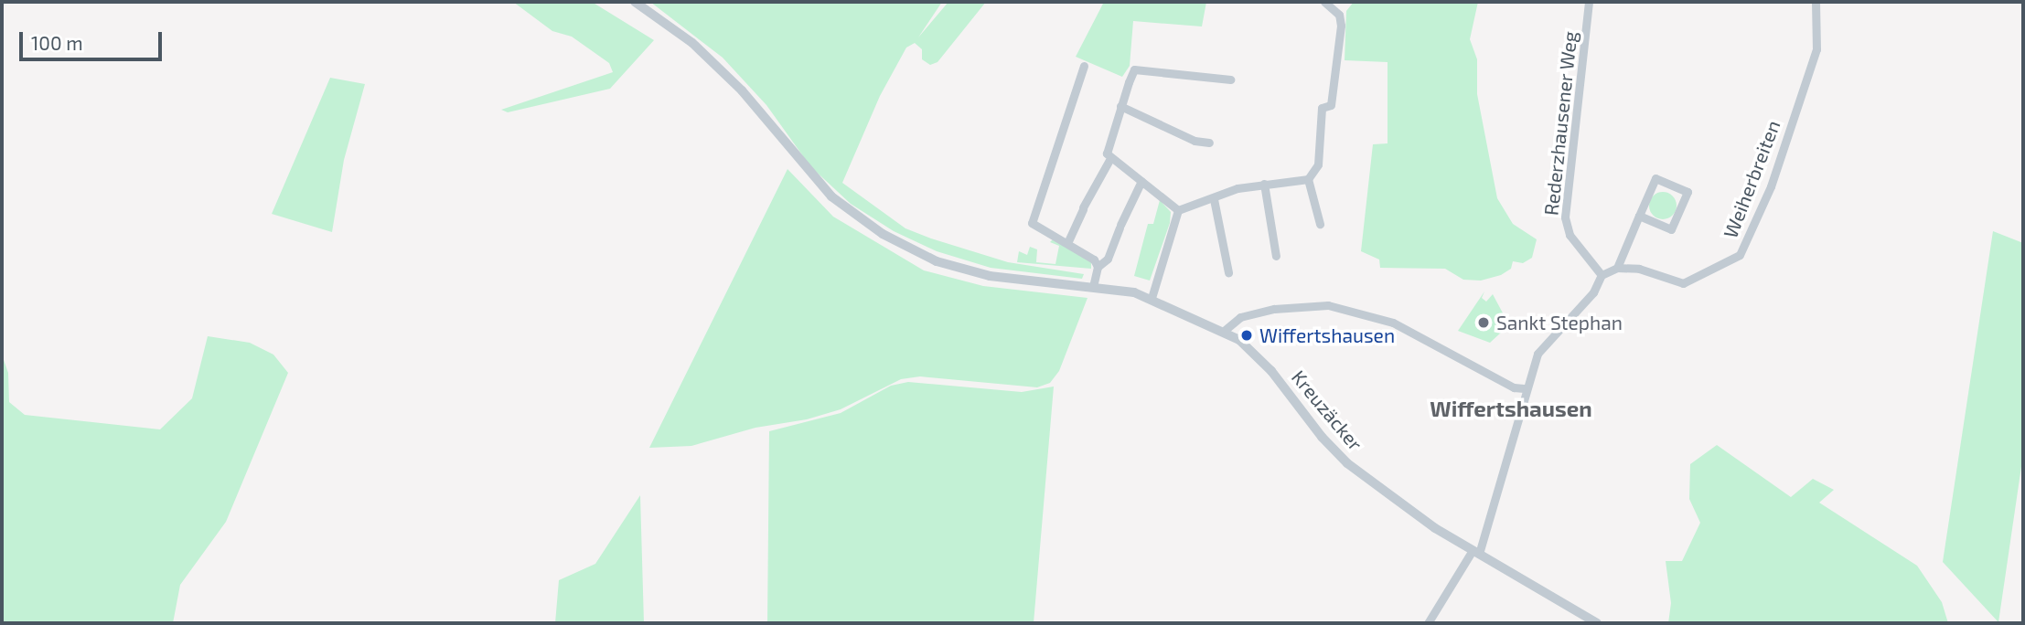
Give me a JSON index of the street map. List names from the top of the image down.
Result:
{
  "streets": {
    "street": ["Rederzhausener Weg", "Weiherbreiten", "Kreuzäcker"]
  },
  "districts": ["Wiffertshausen"],
  "places": ["Sankt Stephan", "Wiffertshausen"],
  "scale_bar": "100 m"
}
